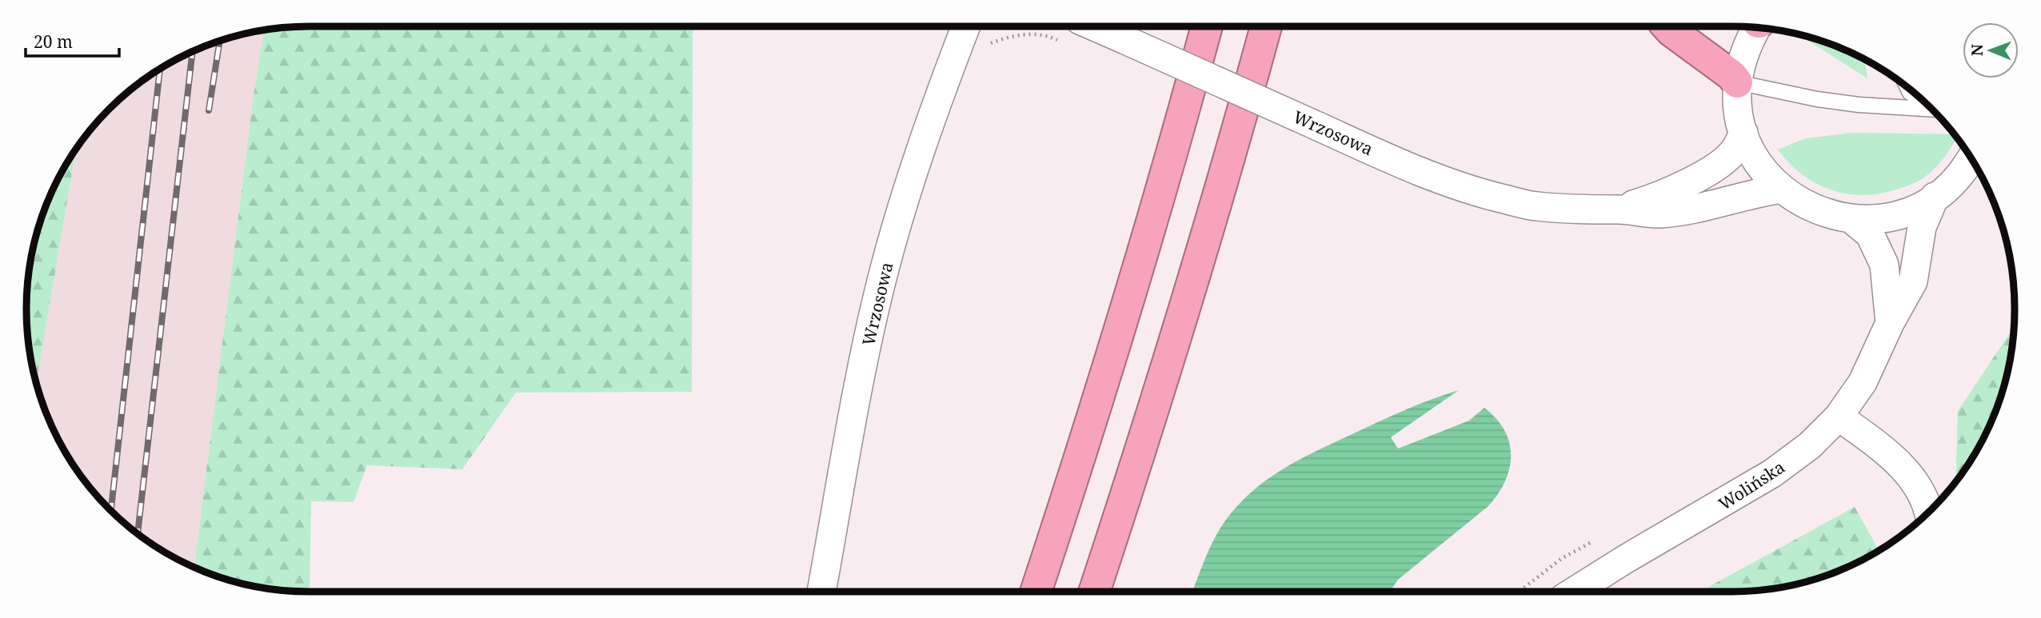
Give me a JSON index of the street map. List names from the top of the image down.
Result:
{
  "streets": {
    "street": ["Wrzosowa", "Wolińska"]
  },
  "scale_bar": "20 m",
  "north": "left"
}
